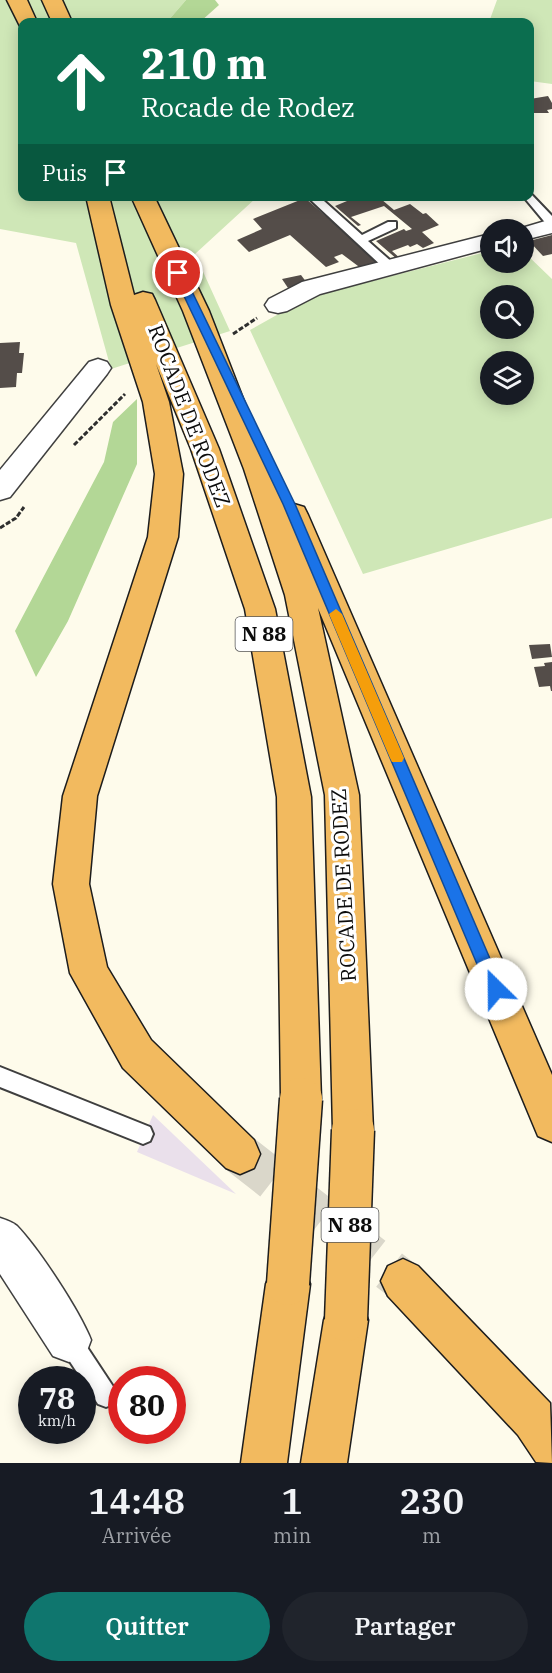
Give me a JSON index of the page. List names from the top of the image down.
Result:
{
  "streets": {
    "highway": ["ROCADE DE RODEZ", "N 88"]
  },
  "page": {
    "turn": ["210 m", "Rocade de Rodez"],
    "then": "Puis",
    "speed": "78 km/h",
    "limit": "80",
    "eta": [
      "14:48",
      "Arrivée",
      "1",
      "min",
      "230",
      "m"
    ],
    "buttons": ["Quitter", "Partager"]
  }
}
